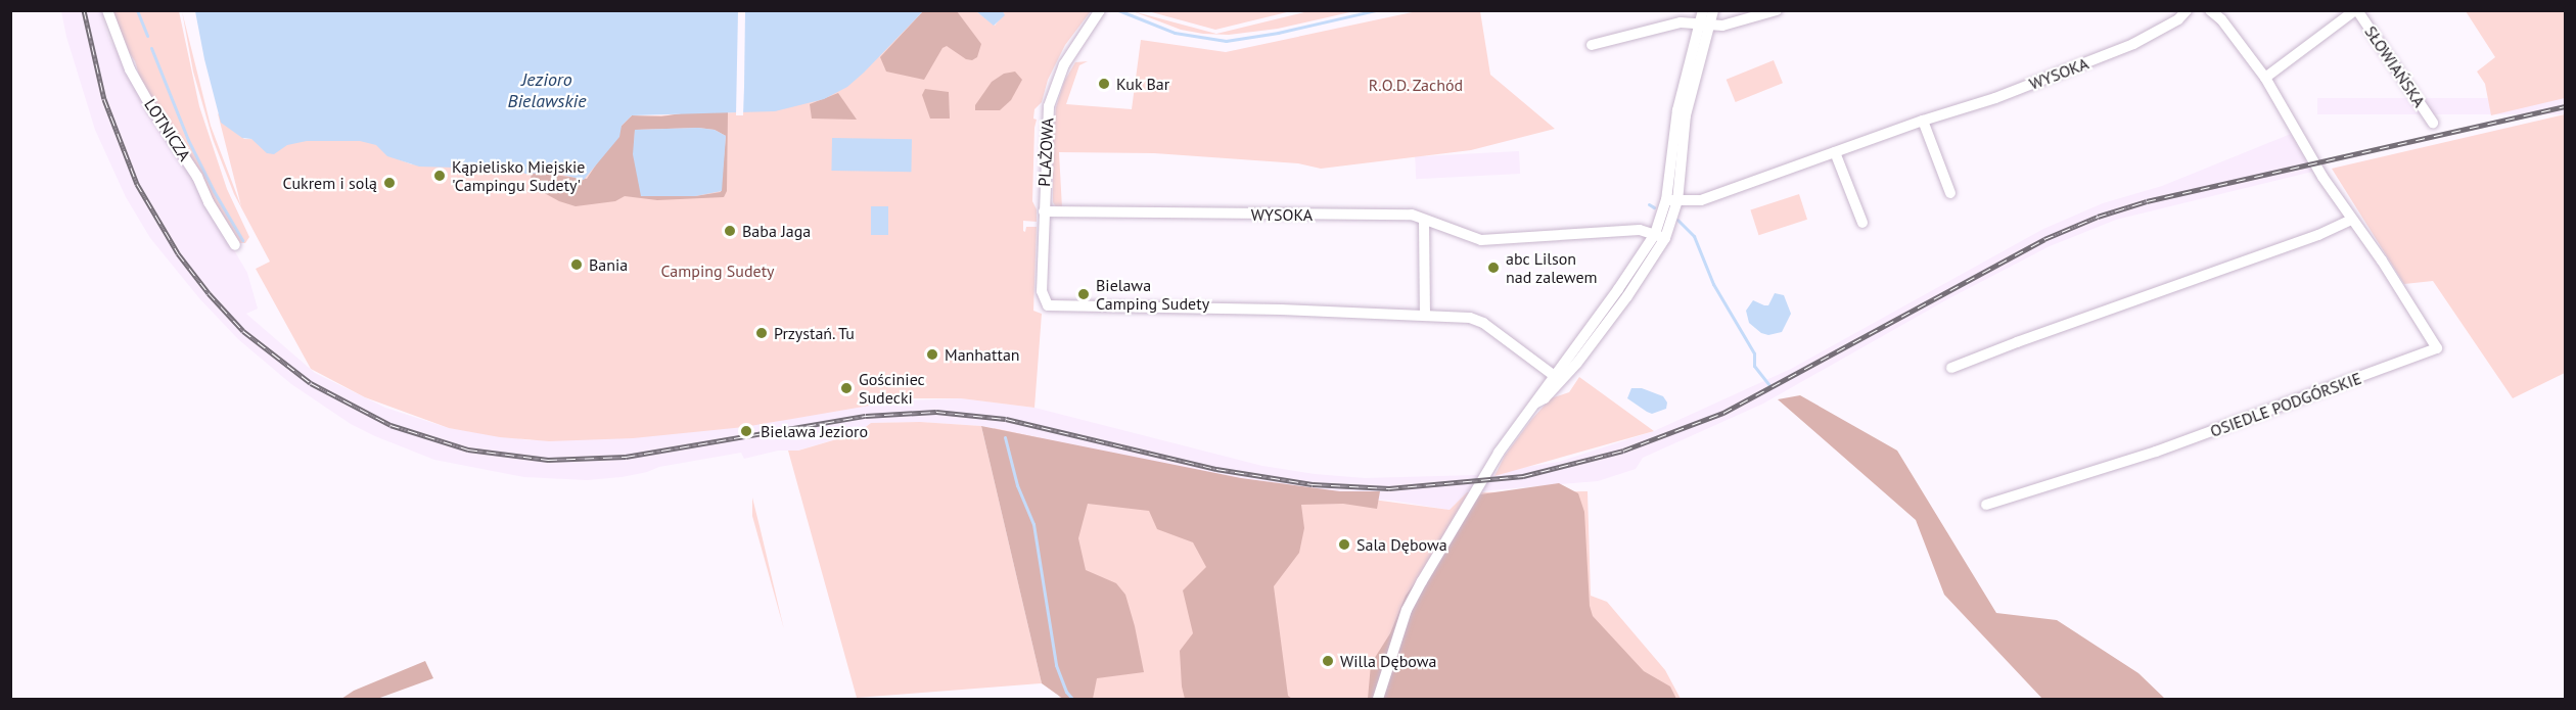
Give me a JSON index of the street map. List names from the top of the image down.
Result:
{
  "streets": {
    "street": [
      "SŁOWIAŃSKA",
      "WYSOKA",
      "LOTNICZA",
      "PLAŻOWA",
      "OSIEDLE PODGÓRSKIE"
    ]
  },
  "crossings": [
    ["SŁOWIAŃSKA", "OSIEDLE PODGÓRSKIE"],
    ["WYSOKA", "PLAŻOWA"]
  ],
  "water": ["Jezioro Bielawskie"],
  "parks": ["R.O.D. Zachód", "Camping Sudety"],
  "places": [
    "Kuk Bar",
    "Kąpielisko Miejskie 'Campingu Sudety'",
    "Cukrem i solą",
    "Baba Jaga",
    "Bania",
    "abc Lilson nad zalewem",
    "Bielawa Camping Sudety",
    "Przystań. Tu",
    "Manhattan",
    "Gościniec Sudecki",
    "Bielawa Jezioro",
    "Sala Dębowa",
    "Willa Dębowa"
  ]
}
